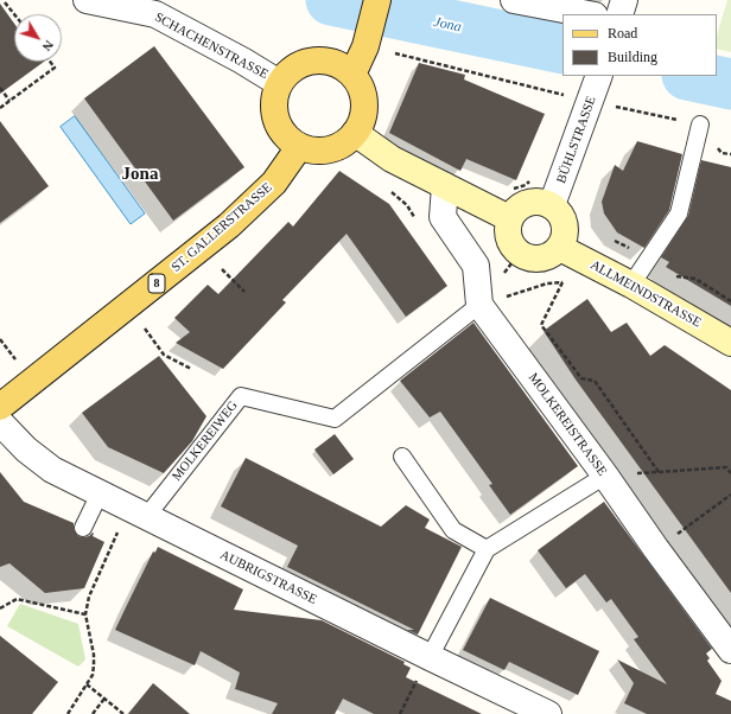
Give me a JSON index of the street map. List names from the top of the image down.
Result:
{
  "streets": {
    "main road": ["ST. GALLERSTRASSE", "8"],
    "street": [
      "SCHACHENSTRASSE",
      "BÜHLSTRASSE",
      "ALLMEINDSTRASSE",
      "MOLKEREISTRASSE",
      "AUBRIGSTRASSE"
    ],
    "lane": ["MOLKEREIWEG"]
  },
  "crossings": [
    ["SCHACHENSTRASSE", "ST. GALLERSTRASSE"],
    ["BÜHLSTRASSE", "ALLMEINDSTRASSE"],
    ["MOLKEREISTRASSE", "MOLKEREIWEG"],
    ["MOLKEREIWEG", "AUBRIGSTRASSE"]
  ],
  "districts": ["Jona"],
  "water": ["Jona"],
  "legend": ["Road", "Building"],
  "north": "bottom right"
}
